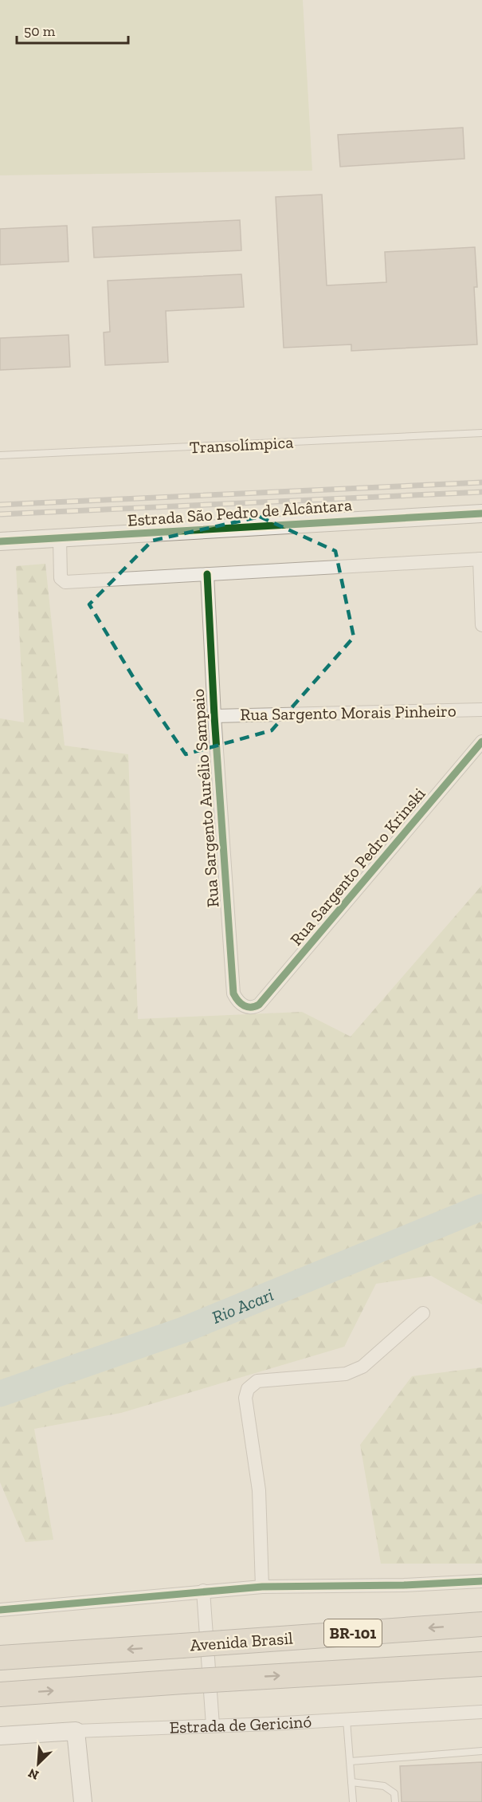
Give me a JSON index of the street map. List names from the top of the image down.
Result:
{
  "streets": {
    "highway": ["BR-101", "Avenida Brasil"],
    "street": [
      "Estrada São Pedro de Alcântara",
      "Rua Sargento Morais Pinheiro",
      "Rua Sargento Aurélio Sampaio",
      "Rua Sargento Pedro Krinski",
      "Estrada de Gericinó"
    ],
    "lane": ["Transolímpica"]
  },
  "crossings": [
    ["Rua Sargento Morais Pinheiro", "Rua Sargento Aurélio Sampaio"],
    ["Rua Sargento Aurélio Sampaio", "Rua Sargento Pedro Krinski"]
  ],
  "water": ["Rio Acari"],
  "scale_bar": "50 m",
  "north": "bottom left"
}
